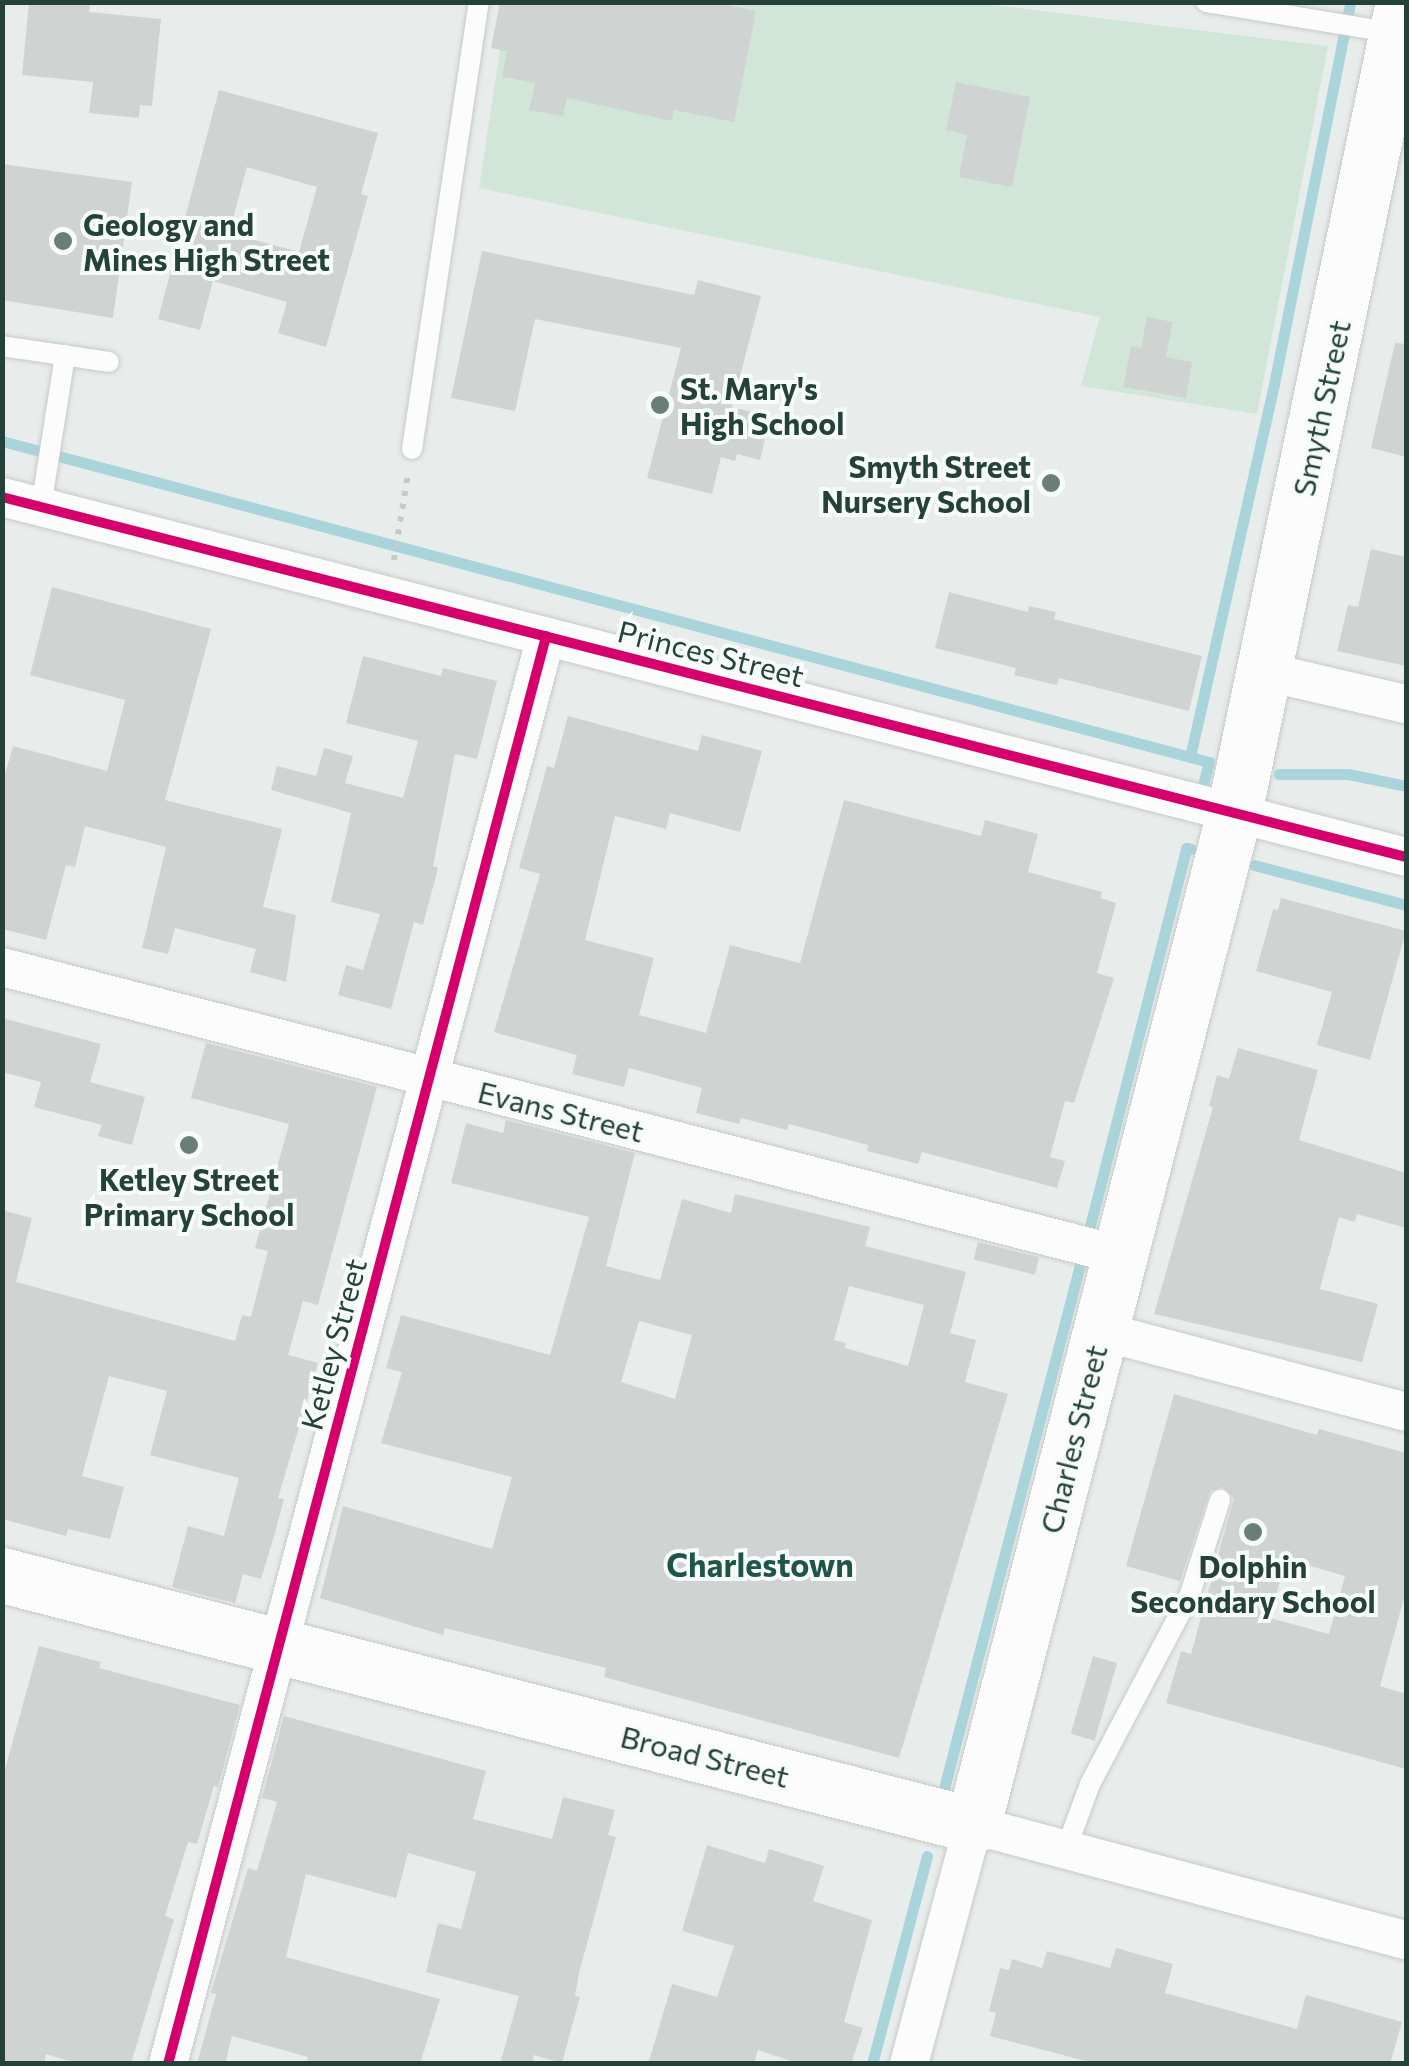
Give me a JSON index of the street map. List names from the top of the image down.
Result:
{
  "streets": {
    "main road": ["Smyth Street", "Charles Street", "Broad Street"],
    "street": ["Princes Street", "Evans Street", "Ketley Street"]
  },
  "crossings": [
    ["Smyth Street", "Princes Street"],
    ["Smyth Street", "Charles Street"],
    ["Princes Street", "Ketley Street"],
    ["Princes Street", "Charles Street"],
    ["Evans Street", "Ketley Street"],
    ["Evans Street", "Charles Street"],
    ["Ketley Street", "Broad Street"],
    ["Charles Street", "Broad Street"]
  ],
  "districts": ["Charlestown"],
  "places": [
    "Geology and Mines High Street",
    "St. Mary's High School",
    "Smyth Street Nursery School",
    "Ketley Street Primary School",
    "Dolphin Secondary School"
  ]
}
